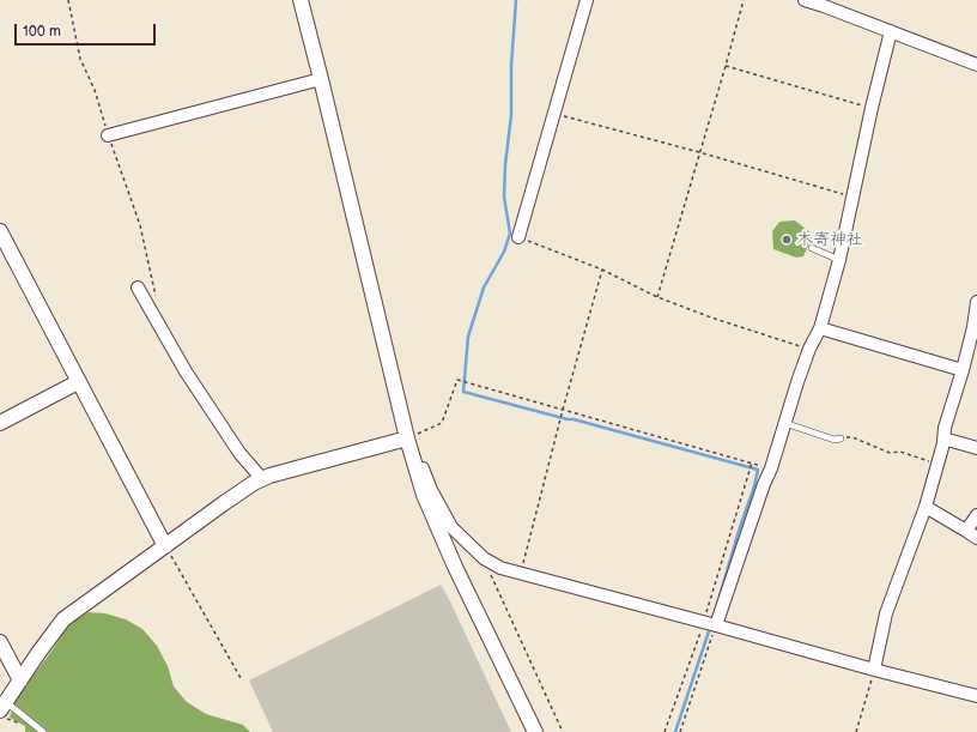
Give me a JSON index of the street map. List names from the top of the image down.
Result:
{
  "places": ["木寄神社"],
  "scale_bar": "100 m"
}
